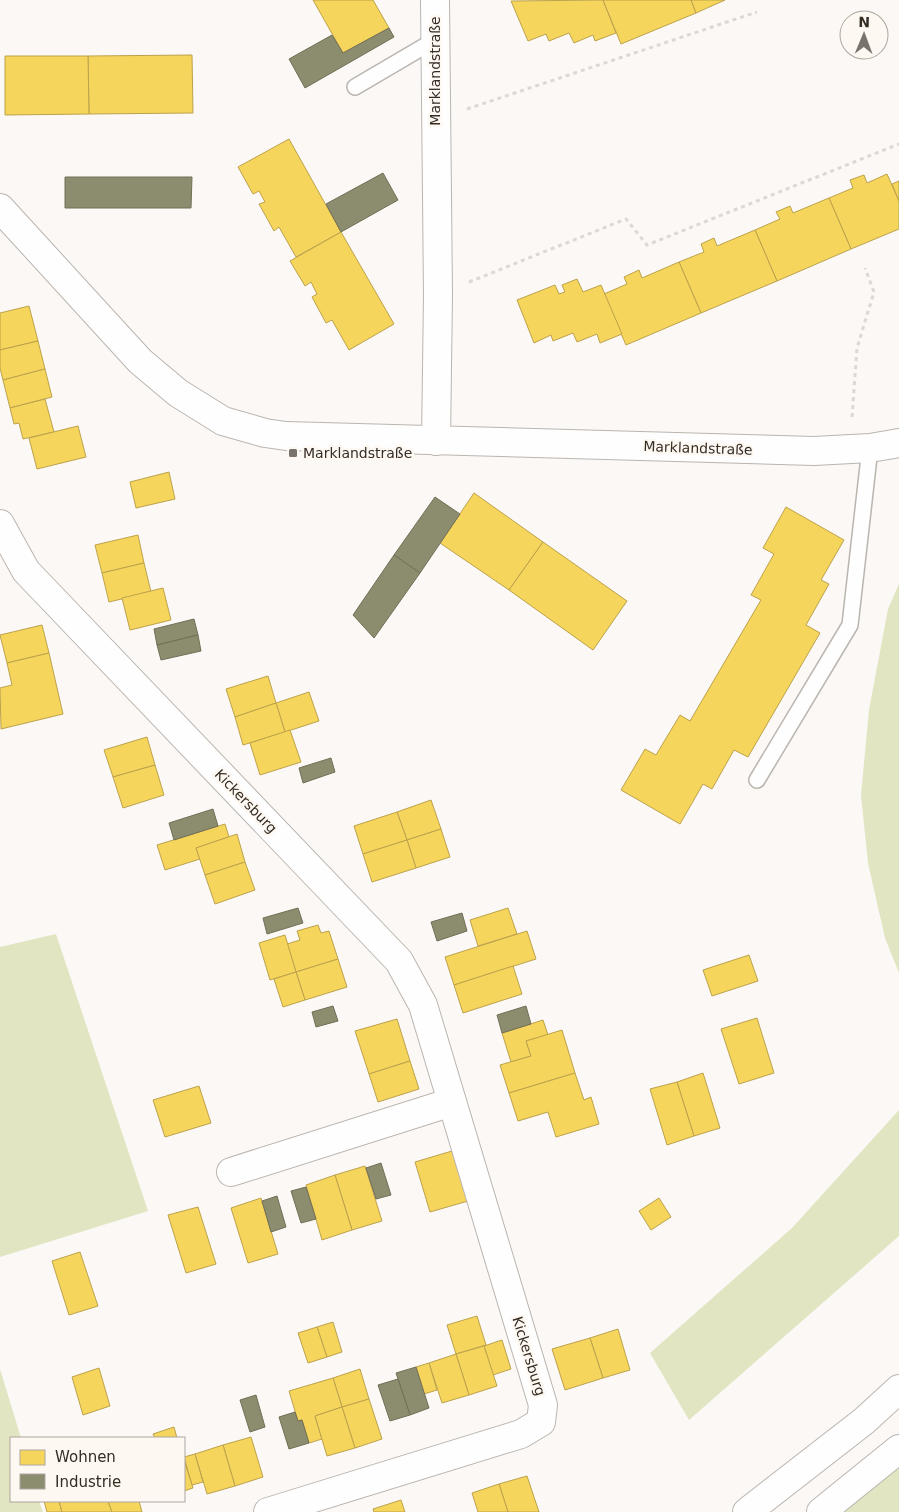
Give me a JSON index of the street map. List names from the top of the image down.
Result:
{
  "streets": {
    "main road": ["Marklandstraße", "Kickersburg"]
  },
  "places": {
    "transit": ["Marklandstraße"]
  },
  "legend": ["Wohnen", "Industrie"],
  "north": "top"
}
